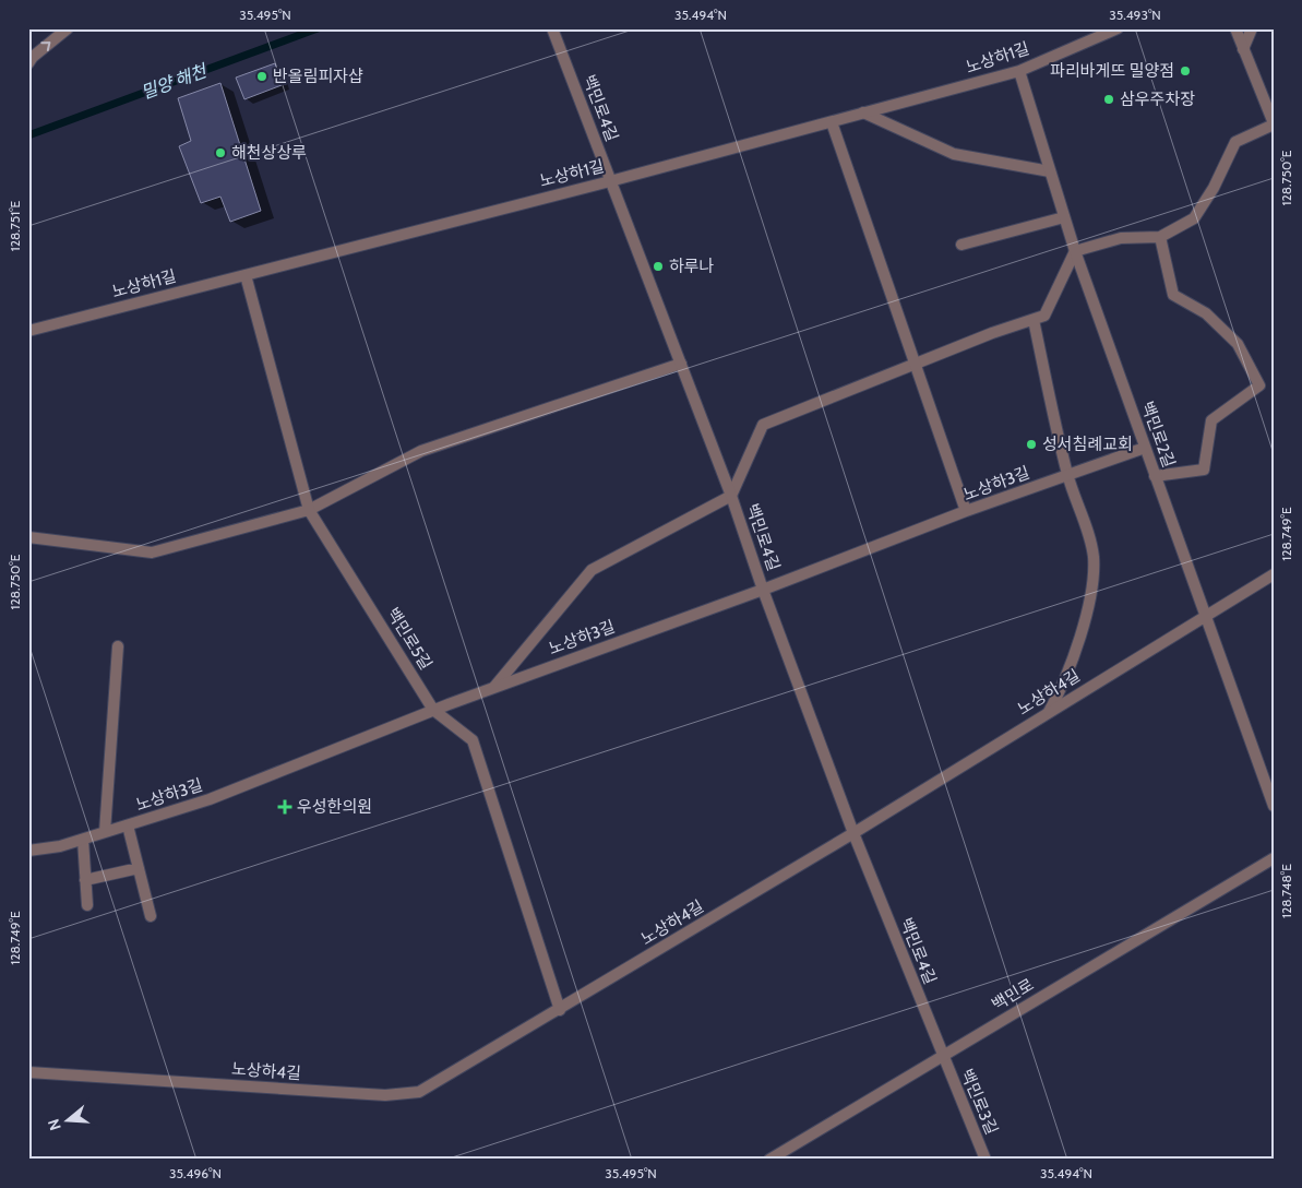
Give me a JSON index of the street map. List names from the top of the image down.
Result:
{
  "streets": {
    "street": [
      "노상하1길",
      "백민로4길",
      "백민로2길",
      "노상하3길",
      "백민로5길",
      "노상하4길",
      "백민로",
      "백민로3길"
    ]
  },
  "crossings": [
    ["노상하1길", "백민로4길"],
    ["노상하1길", "백민로2길"],
    ["노상하1길", "백민로5길"],
    ["백민로4길", "노상하3길"],
    ["백민로4길", "노상하4길"],
    ["백민로4길", "백민로"],
    ["백민로4길", "백민로3길"],
    ["백민로2길", "노상하3길"],
    ["백민로2길", "노상하4길"],
    ["노상하3길", "백민로5길"],
    ["백민로5길", "노상하4길"],
    ["백민로", "백민로3길"]
  ],
  "water": ["밀양 해천"],
  "places": {
    "other": [
      "파리바게뜨 밀양점",
      "반올림피자샵",
      "삼우주차장",
      "해천상상루",
      "하루나",
      "성서침례교회"
    ],
    "health": ["우성한의원"]
  },
  "north": "left",
  "coordinates": [
    "35.495°N",
    "35.494°N",
    "35.493°N",
    "128.750°E",
    "128.751°E",
    "128.749°E",
    "128.748°E",
    "35.496°N"
  ]
}
